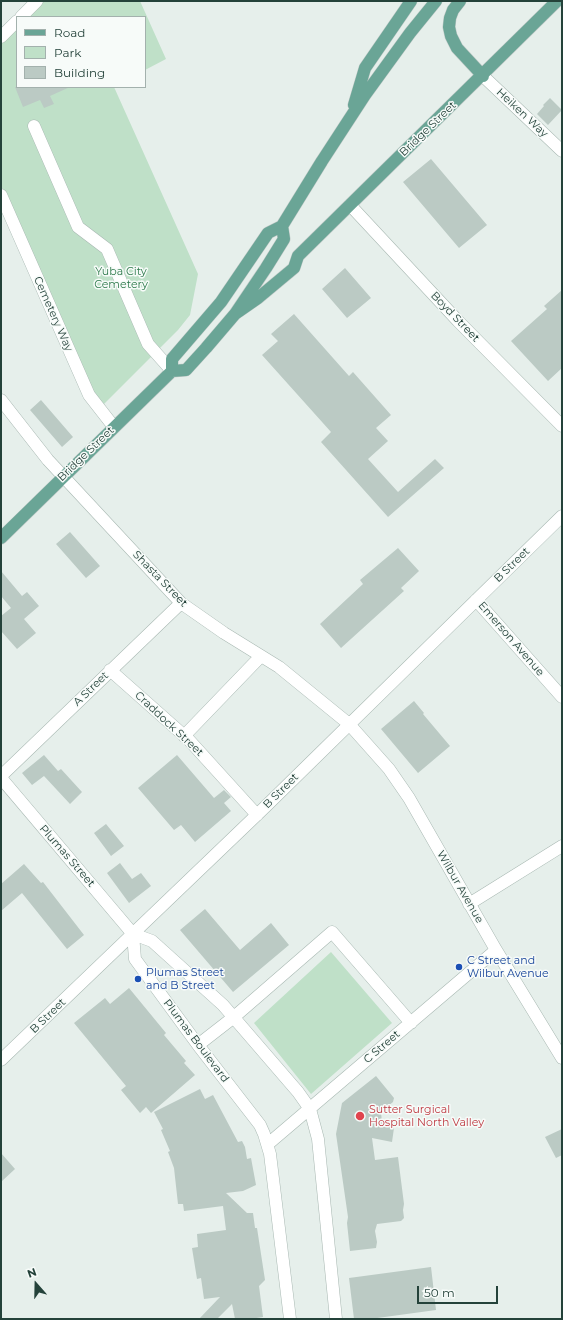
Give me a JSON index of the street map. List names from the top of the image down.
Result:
{
  "streets": {
    "main road": ["Bridge Street"],
    "street": [
      "Heiken Way",
      "Cemetery Way",
      "Boyd Street",
      "B Street",
      "Shasta Street",
      "Emerson Avenue",
      "A Street",
      "Craddock Street",
      "Plumas Street",
      "Wilbur Avenue",
      "Plumas Boulevard",
      "C Street"
    ]
  },
  "crossings": [
    ["Heiken Way", "Bridge Street"],
    ["Bridge Street", "Cemetery Way"],
    ["Bridge Street", "Boyd Street"],
    ["Bridge Street", "Shasta Street"],
    ["B Street", "Shasta Street"],
    ["B Street", "Emerson Avenue"],
    ["B Street", "Craddock Street"],
    ["B Street", "Plumas Street"],
    ["B Street", "Wilbur Avenue"],
    ["B Street", "Plumas Boulevard"],
    ["Shasta Street", "A Street"],
    ["Shasta Street", "Wilbur Avenue"],
    ["A Street", "Craddock Street"],
    ["A Street", "Plumas Street"],
    ["Plumas Street", "Plumas Boulevard"],
    ["Wilbur Avenue", "C Street"],
    ["Plumas Boulevard", "C Street"]
  ],
  "parks": ["Yuba City Cemetery"],
  "places": ["C Street and Wilbur Avenue", "Plumas Street and B Street", "Sutter Surgical Hospital North Valley"],
  "legend": ["Road", "Park", "Building"],
  "scale_bar": "50 m",
  "north": "top"
}
